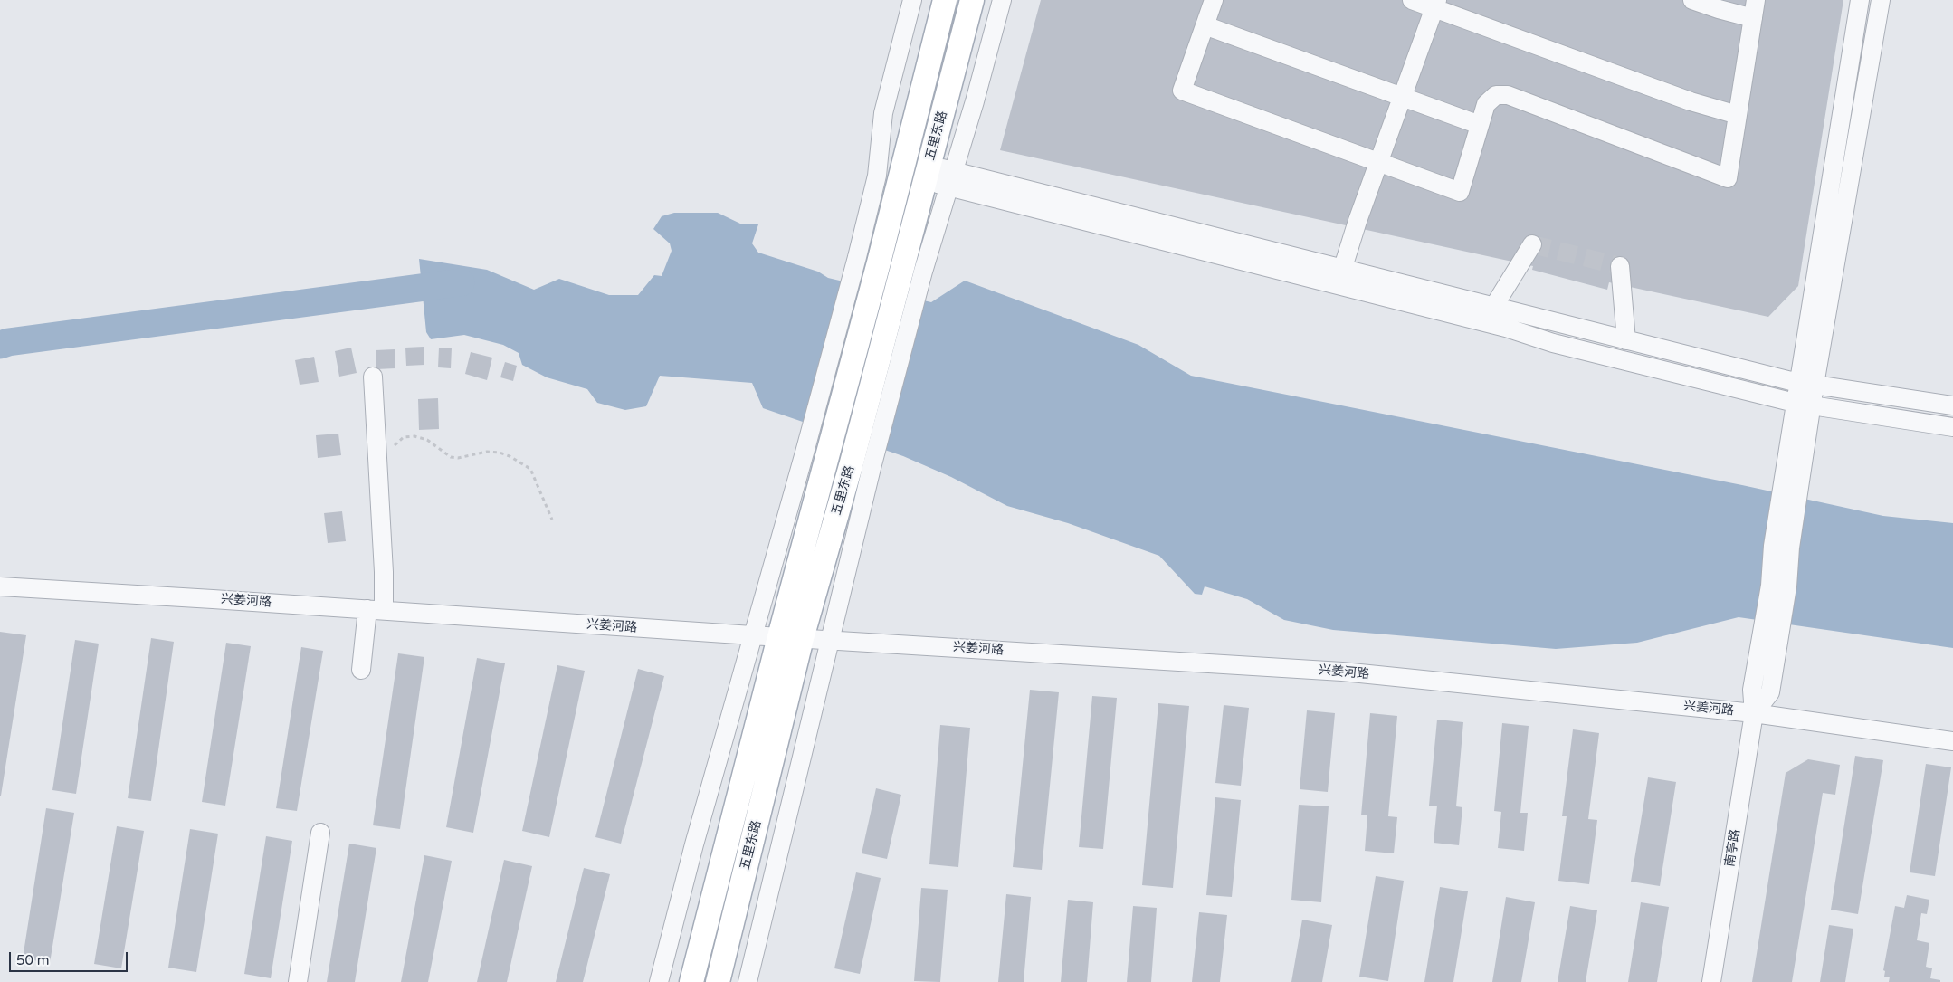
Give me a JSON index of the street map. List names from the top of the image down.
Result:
{
  "streets": {
    "main road": ["五里东路"],
    "street": ["兴姜河路", "南亭路"]
  },
  "crossings": [
    ["五里东路", "兴姜河路"],
    ["兴姜河路", "南亭路"]
  ],
  "scale_bar": "50 m"
}
